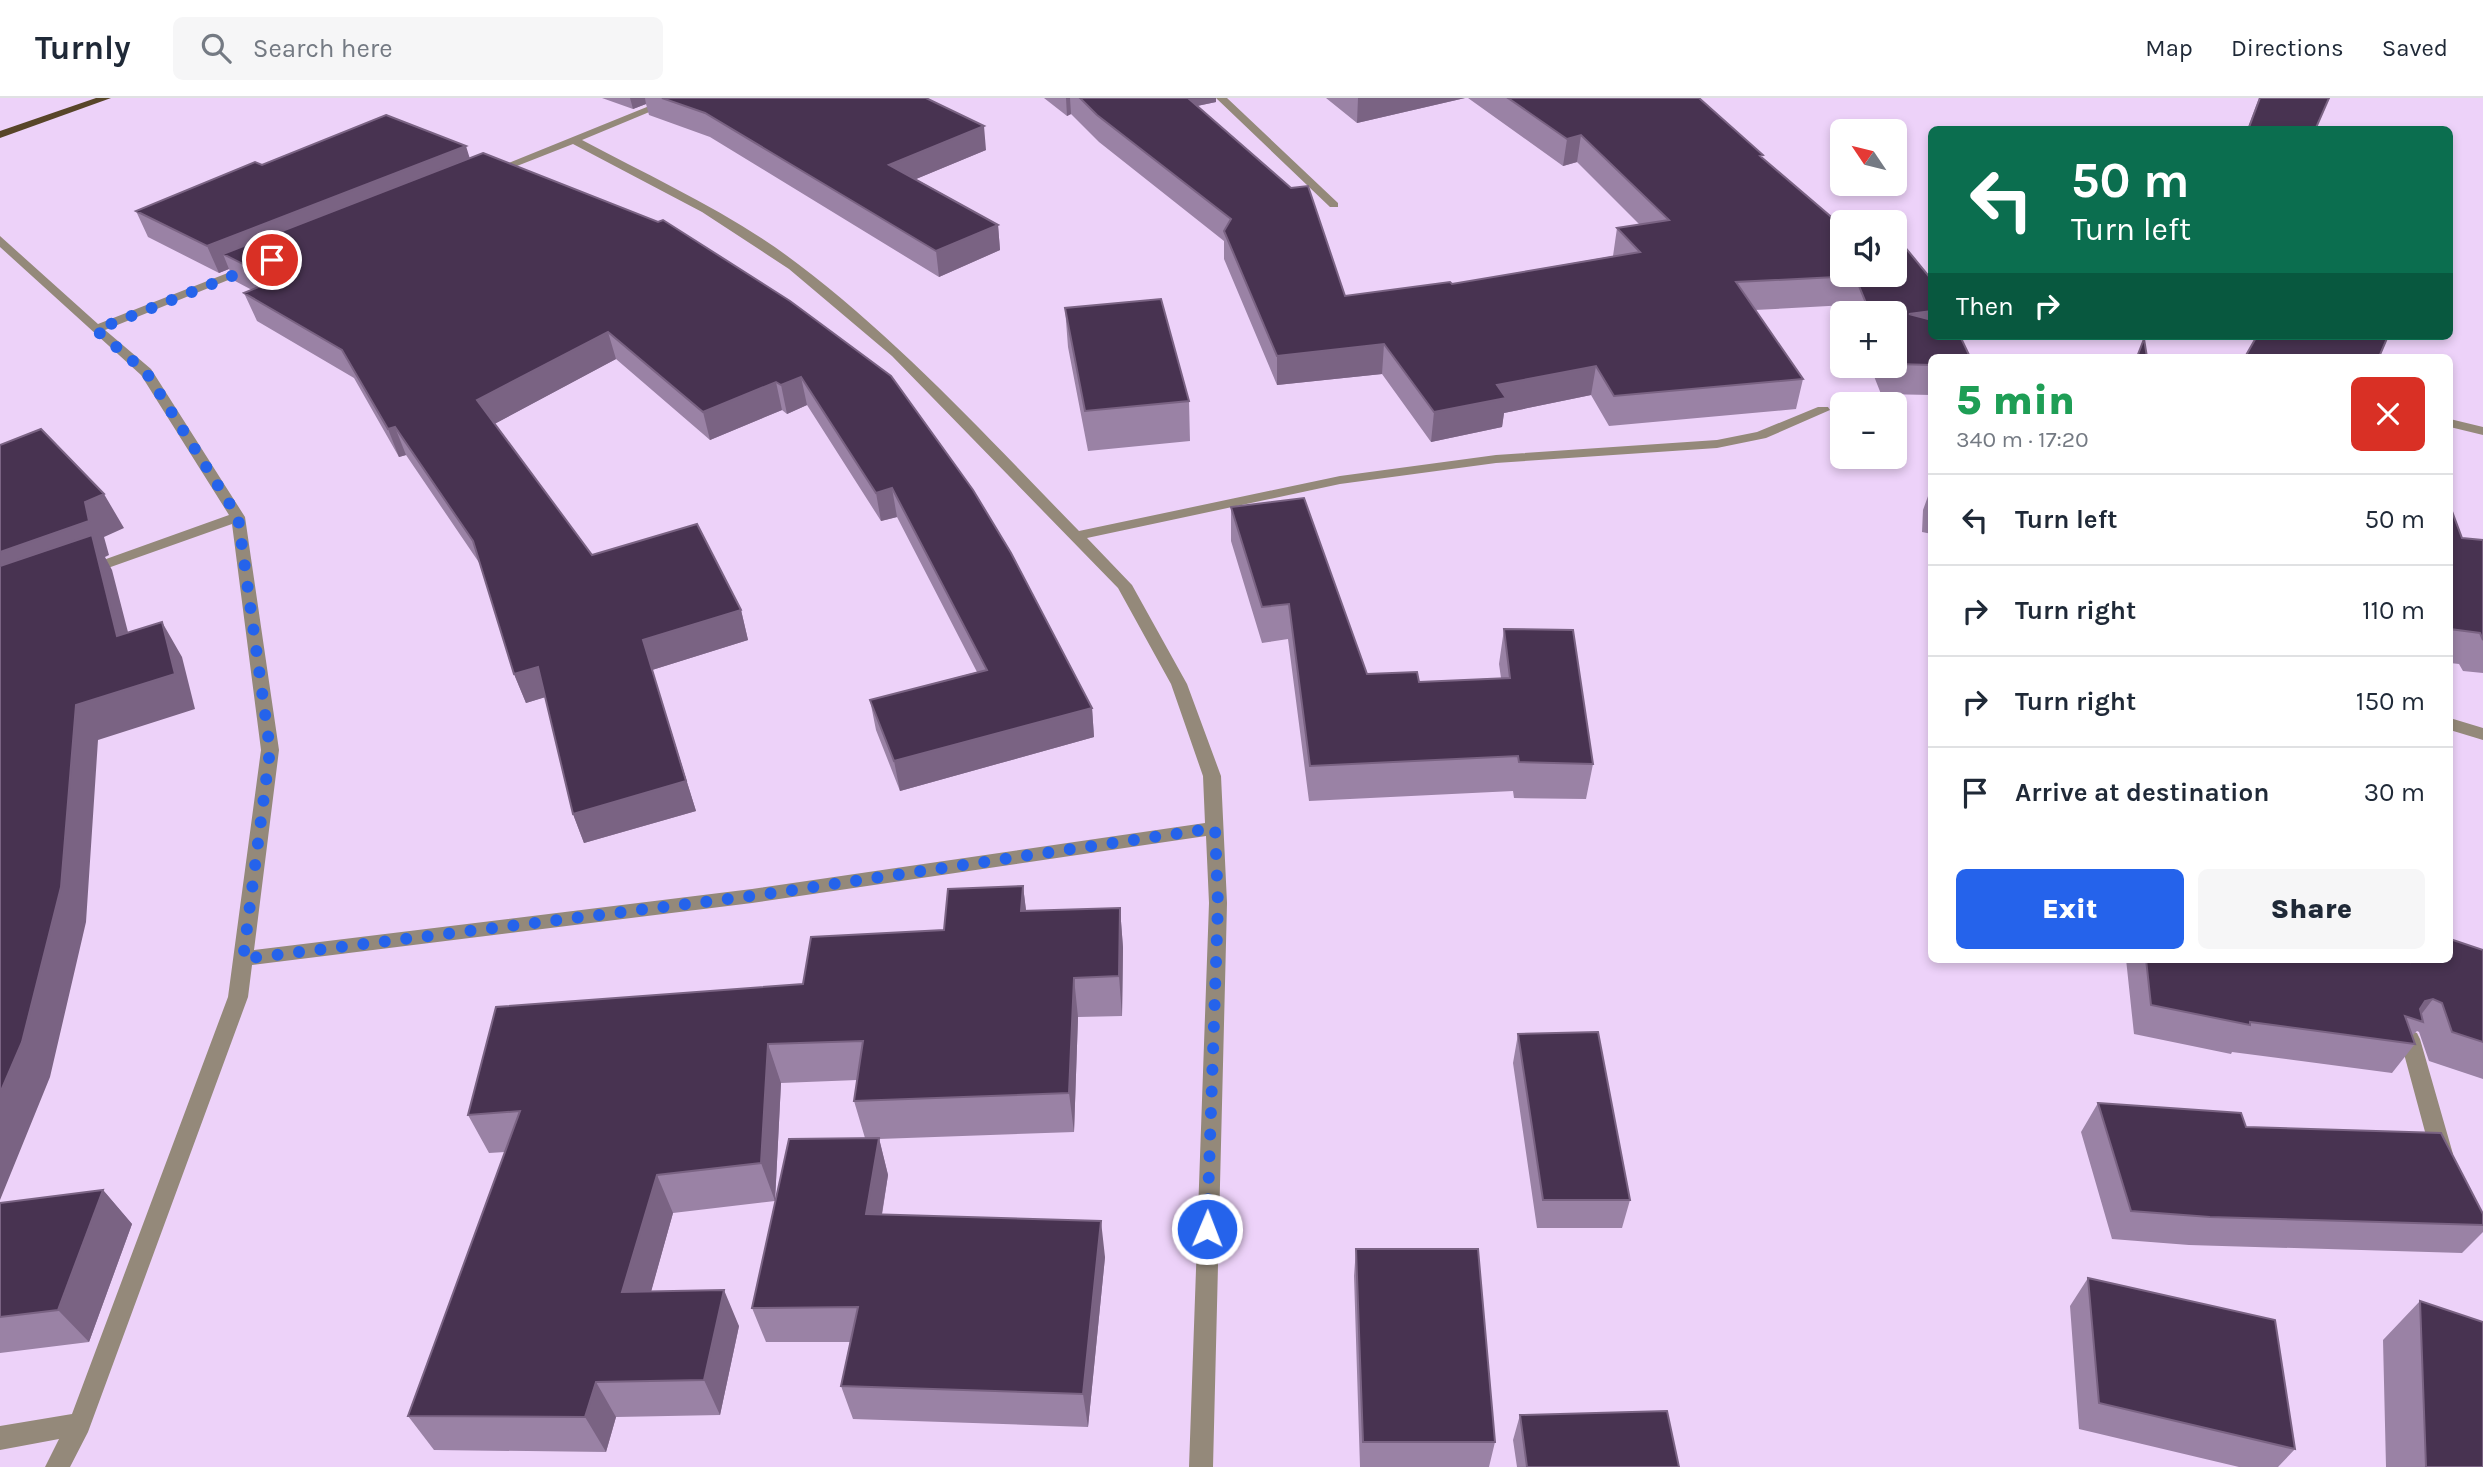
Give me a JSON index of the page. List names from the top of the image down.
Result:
{
  "north": "top left",
  "page": {
    "header": "Turnly",
    "search": "Search here",
    "nav": ["Map", "Directions", "Saved"],
    "map_buttons": ["+", "−"],
    "turn": ["50 m", "Turn left"],
    "then": "Then",
    "heading": ["5 min", "340 m · 17:20"],
    "list": [
      {
        "name": "Turn left",
        "value": "50 m"
      },
      {
        "name": "Turn right",
        "value": "110 m"
      },
      {
        "name": "Turn right",
        "value": "150 m"
      },
      {
        "name": "Arrive at destination",
        "value": "30 m"
      }
    ],
    "buttons": ["Exit", "Share"]
  }
}
